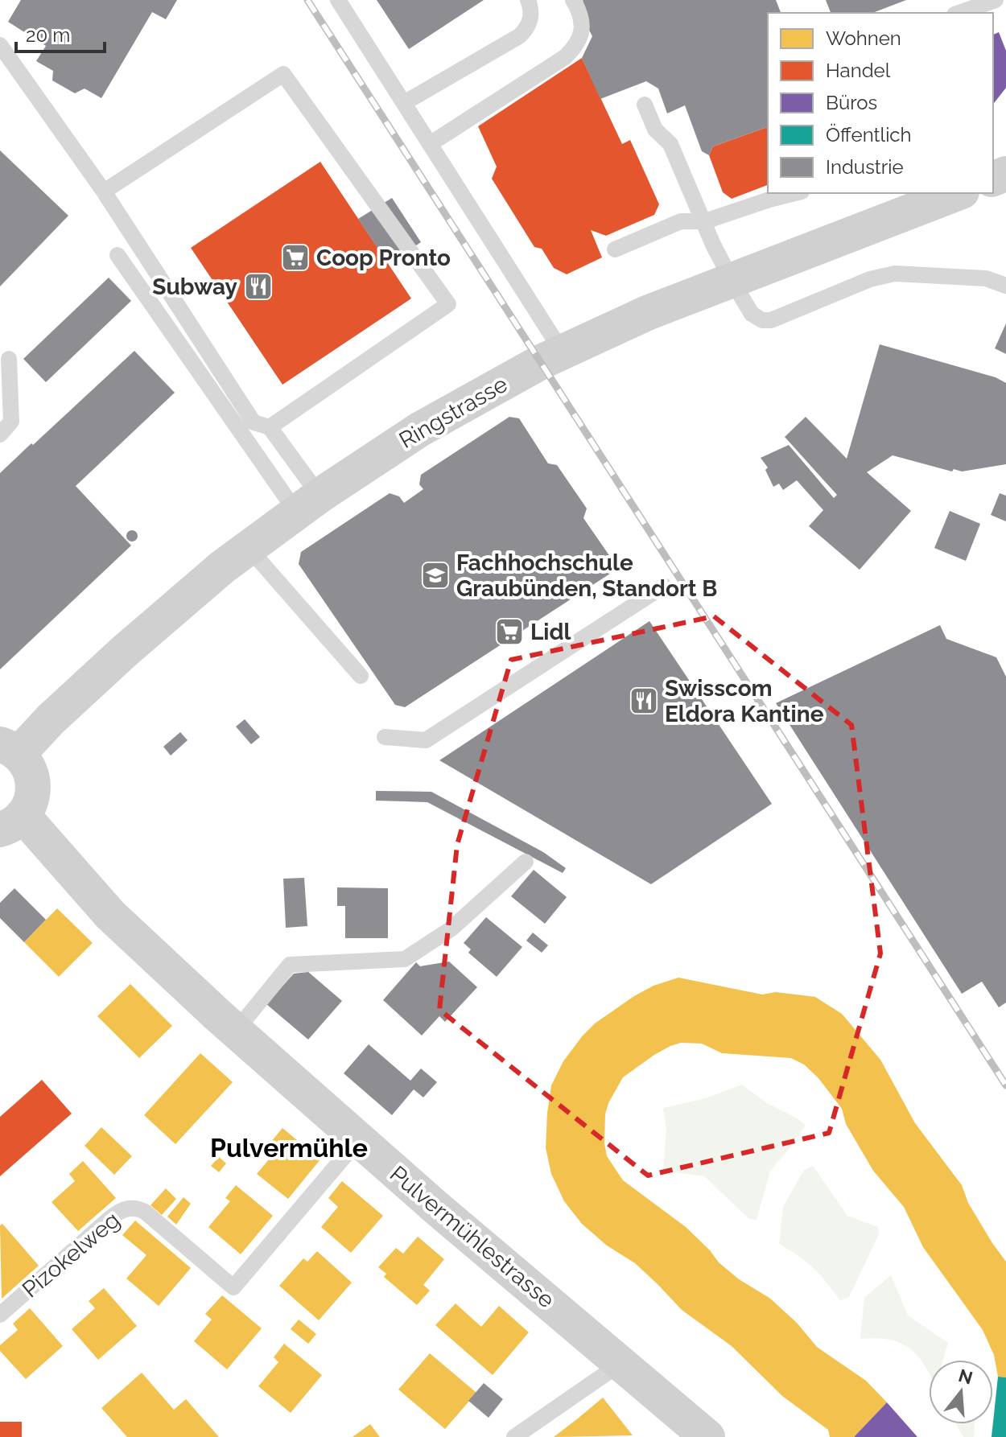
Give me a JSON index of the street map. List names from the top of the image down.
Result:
{
  "streets": {
    "main road": ["Ringstrasse", "Pulvermühlestrasse"],
    "lane": ["Pizokelweg"]
  },
  "crossings": [
    ["Pulvermühlestrasse", "Pizokelweg"]
  ],
  "districts": ["Pulvermühle"],
  "places": {
    "supermarket": ["Coop Pronto", "Lidl"],
    "restaurant": ["Subway", "Swisscom Eldora Kantine"],
    "school or university": ["Fachhochschule Graubünden, Standort B"]
  },
  "legend": [
    "Wohnen",
    "Handel",
    "Büros",
    "Öffentlich",
    "Industrie"
  ],
  "scale_bar": "20 m",
  "north": "top"
}
